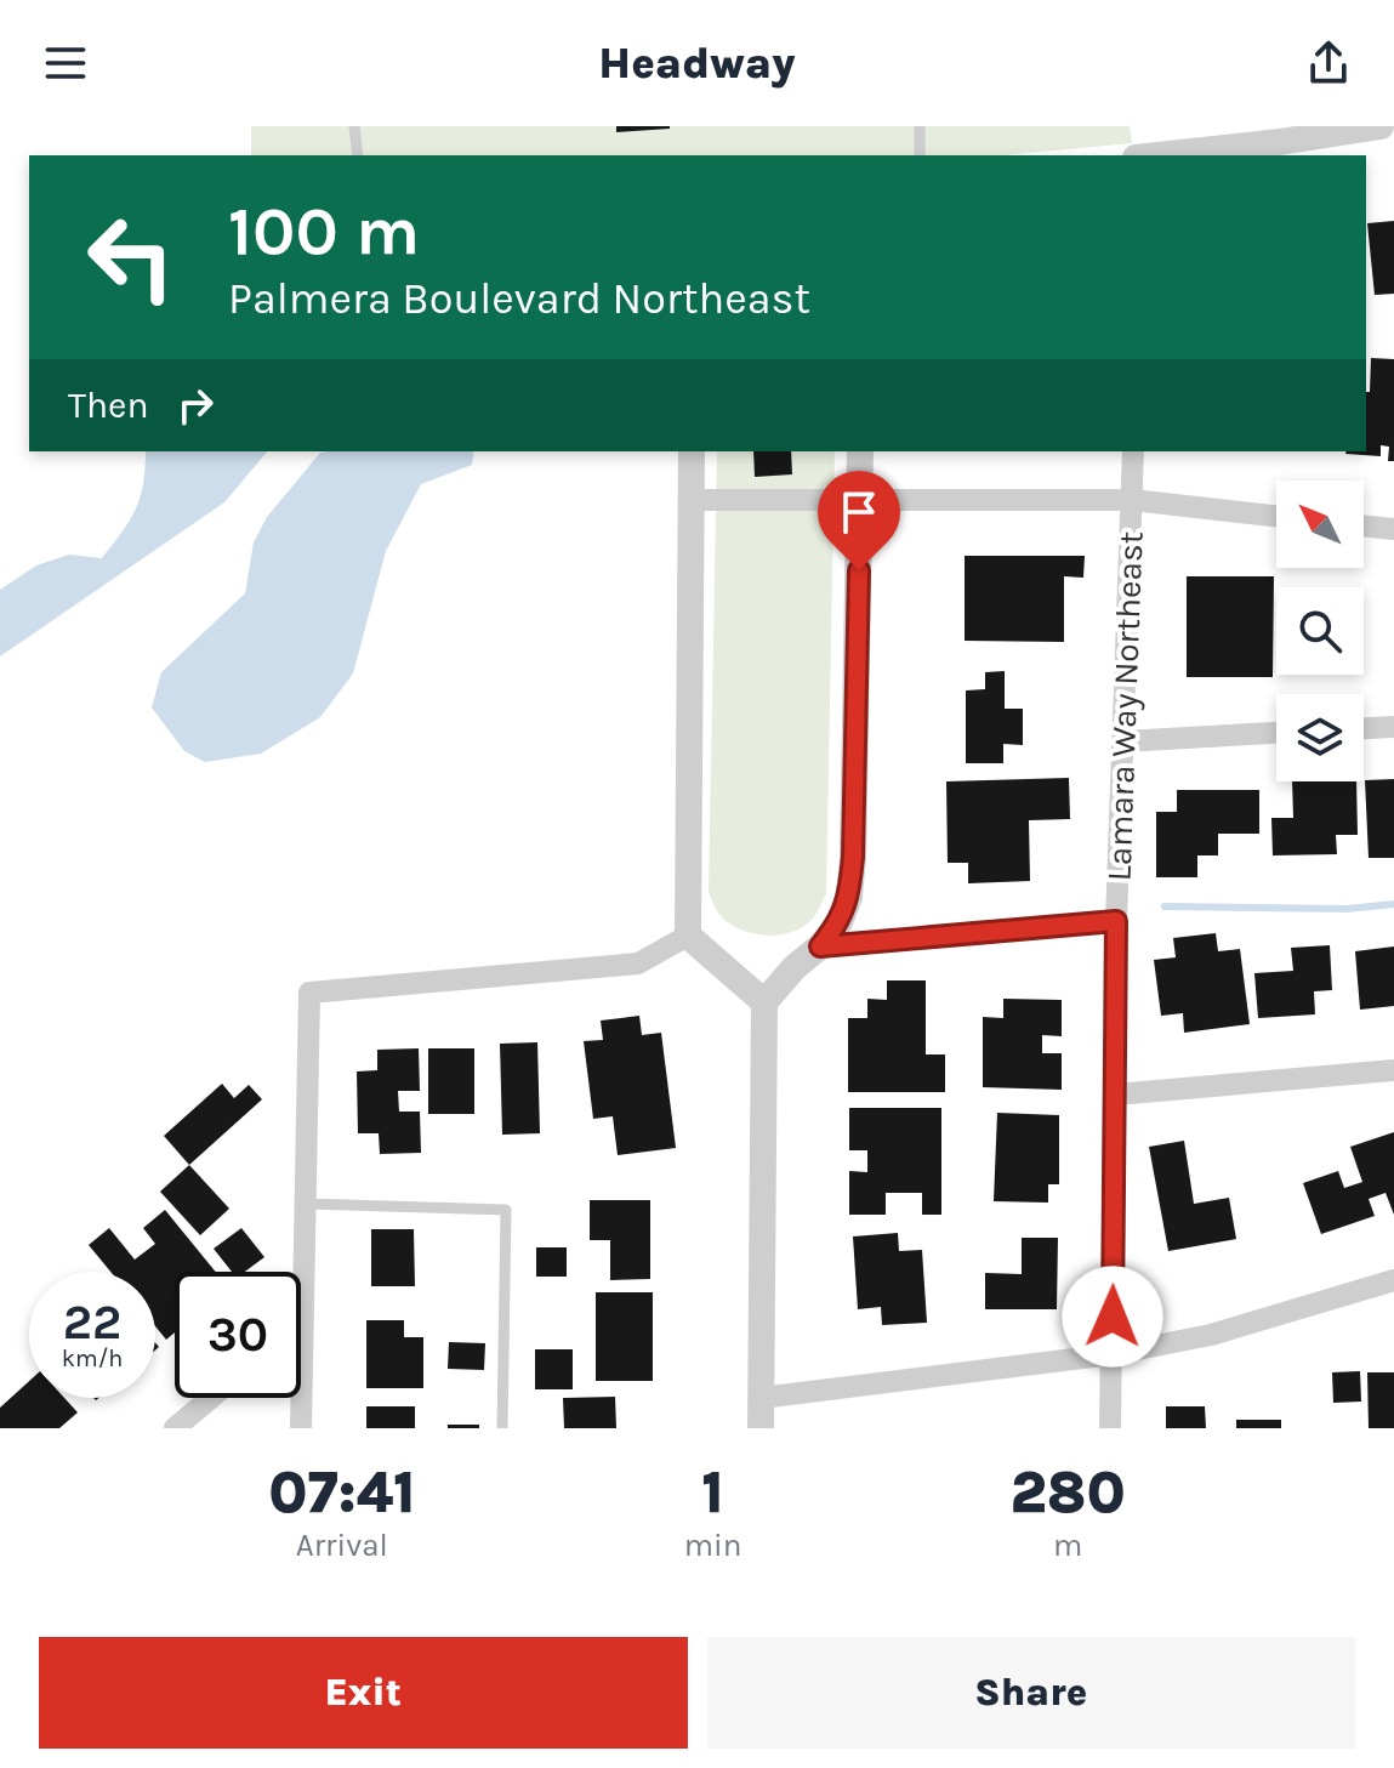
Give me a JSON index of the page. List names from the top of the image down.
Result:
{
  "streets": {
    "street": ["Lamara Way Northeast"]
  },
  "north": "top left",
  "page": {
    "header": "Headway",
    "turn": ["100 m", "Palmera Boulevard Northeast"],
    "then": "Then",
    "speed": "22 km/h",
    "limit": "30",
    "eta": [
      "07:41",
      "Arrival",
      "1",
      "min",
      "280",
      "m"
    ],
    "buttons": ["Exit", "Share"]
  }
}
